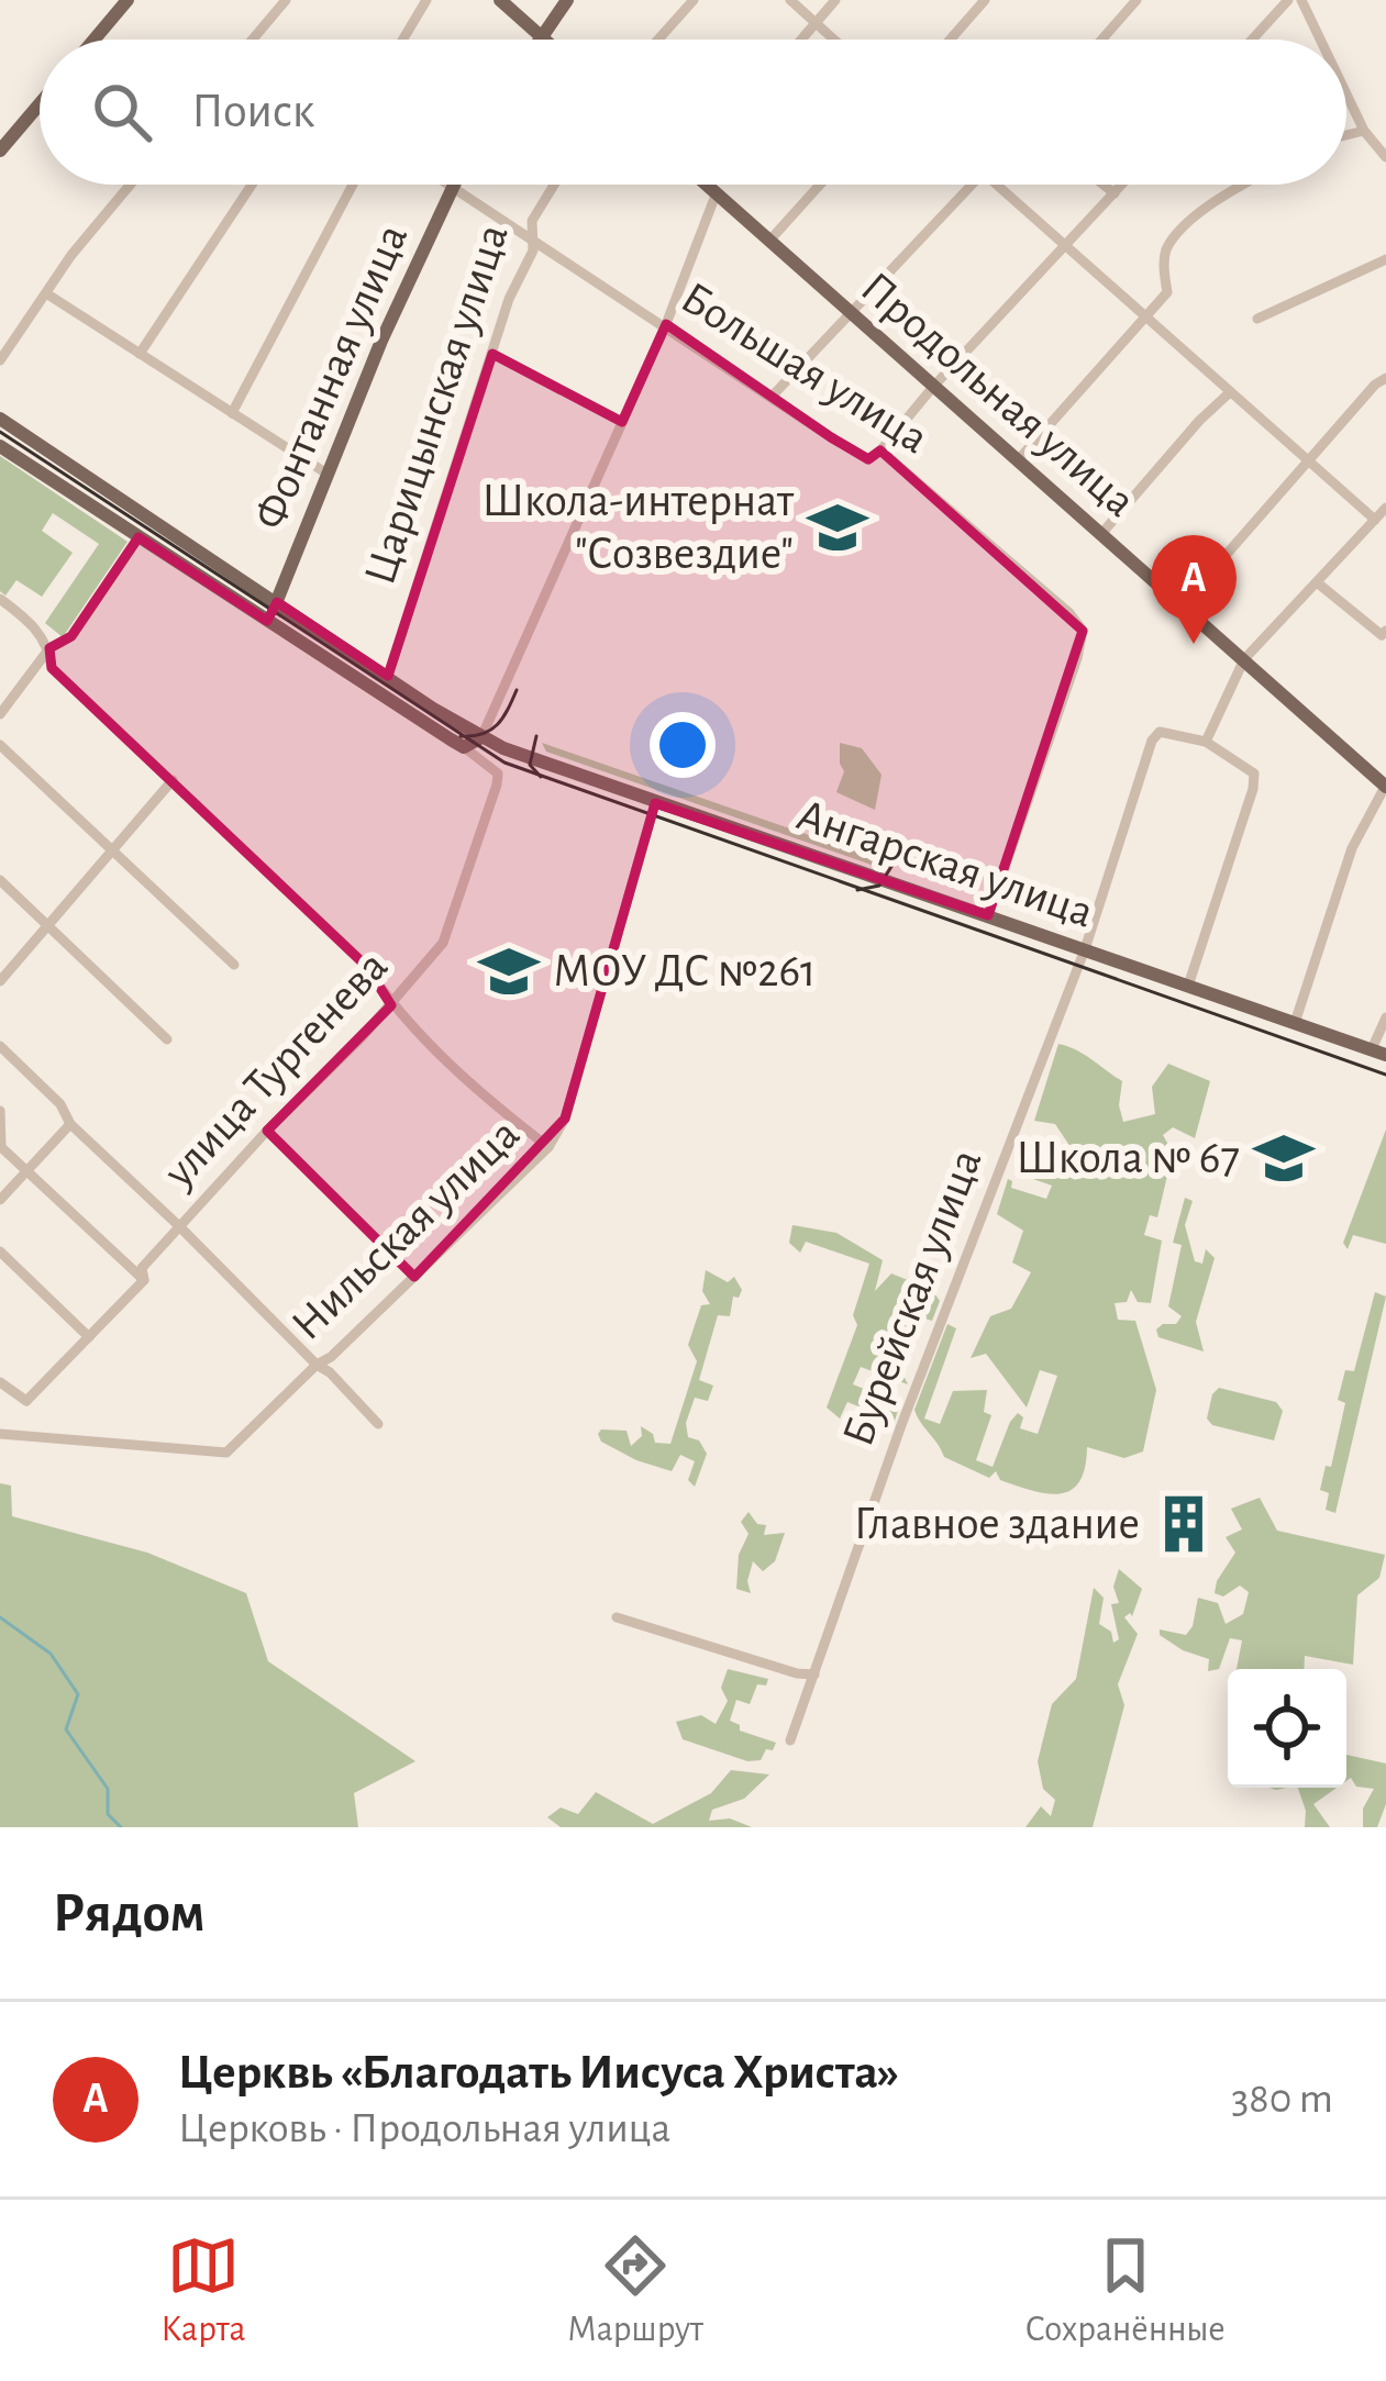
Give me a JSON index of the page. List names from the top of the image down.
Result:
{
  "streets": {
    "main road": ["Фонтанная улица", "Продольная улица", "Ангарская улица"],
    "street": [
      "Большая улица",
      "Царицынская улица",
      "улица Тургенева",
      "Нильская улица",
      "Бурейская улица"
    ]
  },
  "crossings": [
    ["Большая улица", "Фонтанная улица"],
    ["Большая улица", "Царицынская улица"],
    ["Большая улица", "Ангарская улица"],
    ["Фонтанная улица", "Ангарская улица"],
    ["Царицынская улица", "Ангарская улица"],
    ["Ангарская улица", "улица Тургенева"],
    ["Ангарская улица", "Нильская улица"],
    ["Ангарская улица", "Бурейская улица"]
  ],
  "places": {
    "school or university": ["Школа-интернат \"Созвездие\"", "МОУ ДС №261", "Школа № 67"],
    "building": ["Главное здание"]
  },
  "page": {
    "search": "Поиск",
    "pins": "A",
    "heading": "Рядом",
    "list": [
      {
        "mark": "A",
        "name": "Церквь «Благодать Иисуса Христа»",
        "note": "Церковь · Продольная улица",
        "value": "380 m"
      }
    ],
    "nav": ["Карта", "Маршрут", "Сохранённые"]
  }
}
